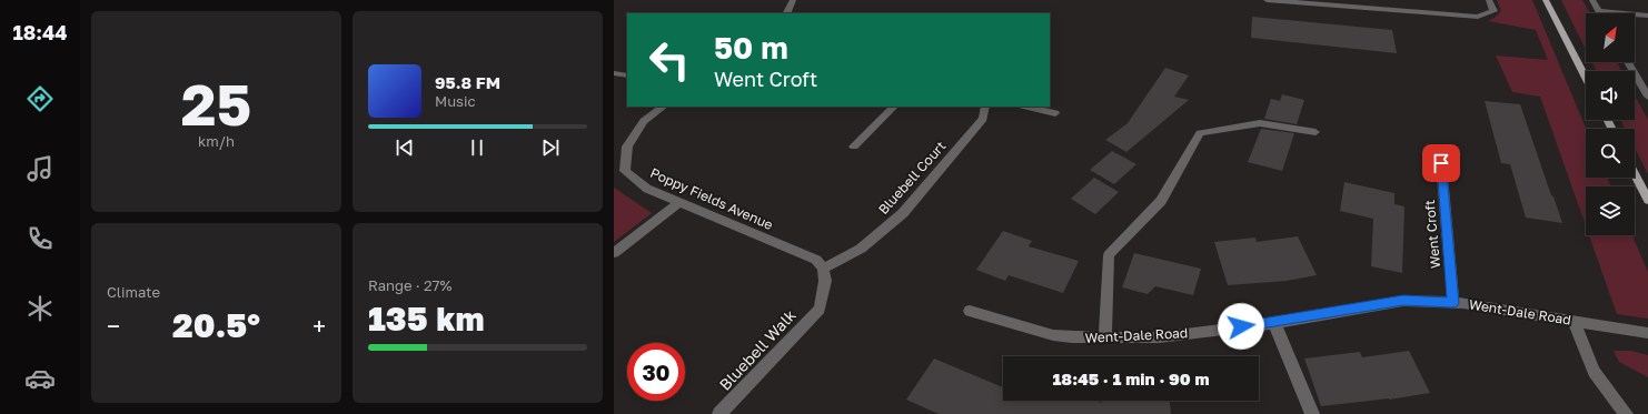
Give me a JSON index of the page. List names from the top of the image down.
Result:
{
  "streets": {
    "street": [
      "Bluebell Court",
      "Poppy Fields Avenue",
      "Went Croft",
      "Went-Dale Road",
      "Bluebell Walk"
    ]
  },
  "crossings": [
    ["Bluebell Court", "Poppy Fields Avenue"],
    ["Bluebell Court", "Bluebell Walk"],
    ["Poppy Fields Avenue", "Bluebell Walk"],
    ["Went Croft", "Went-Dale Road"]
  ],
  "north": "top right",
  "page": {
    "tabs": "18:44",
    "tile": [
      ["25", "km/h"],
      "Climate",
      ["Range · 27%", "135 km"]
    ],
    "turn": ["50 m", "Went Croft"],
    "song": ["95.8 FM", "Music"],
    "heat": ["−", "20.5°", "+"],
    "limit": "30",
    "trip": "18:45 · 1 min · 90 m"
  }
}
